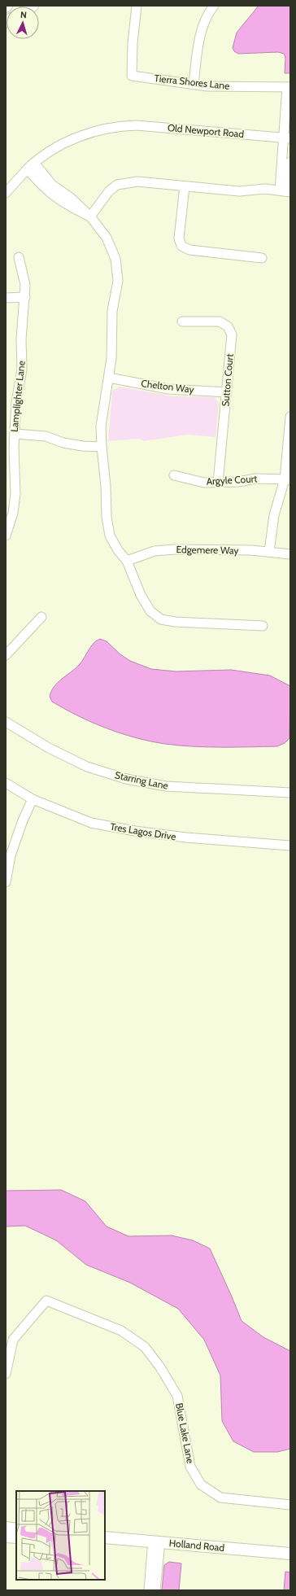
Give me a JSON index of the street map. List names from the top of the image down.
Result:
{
  "streets": {
    "main road": ["Holland Road"],
    "street": [
      "Tierra Shores Lane",
      "Old Newport Road",
      "Sutton Court",
      "Chelton Way",
      "Lamplighter Lane",
      "Argyle Court",
      "Edgemere Way",
      "Starring Lane",
      "Tres Lagos Drive",
      "Blue Lake Lane"
    ]
  },
  "crossings": [
    ["Sutton Court", "Chelton Way"],
    ["Sutton Court", "Argyle Court"]
  ],
  "north": "top"
}
